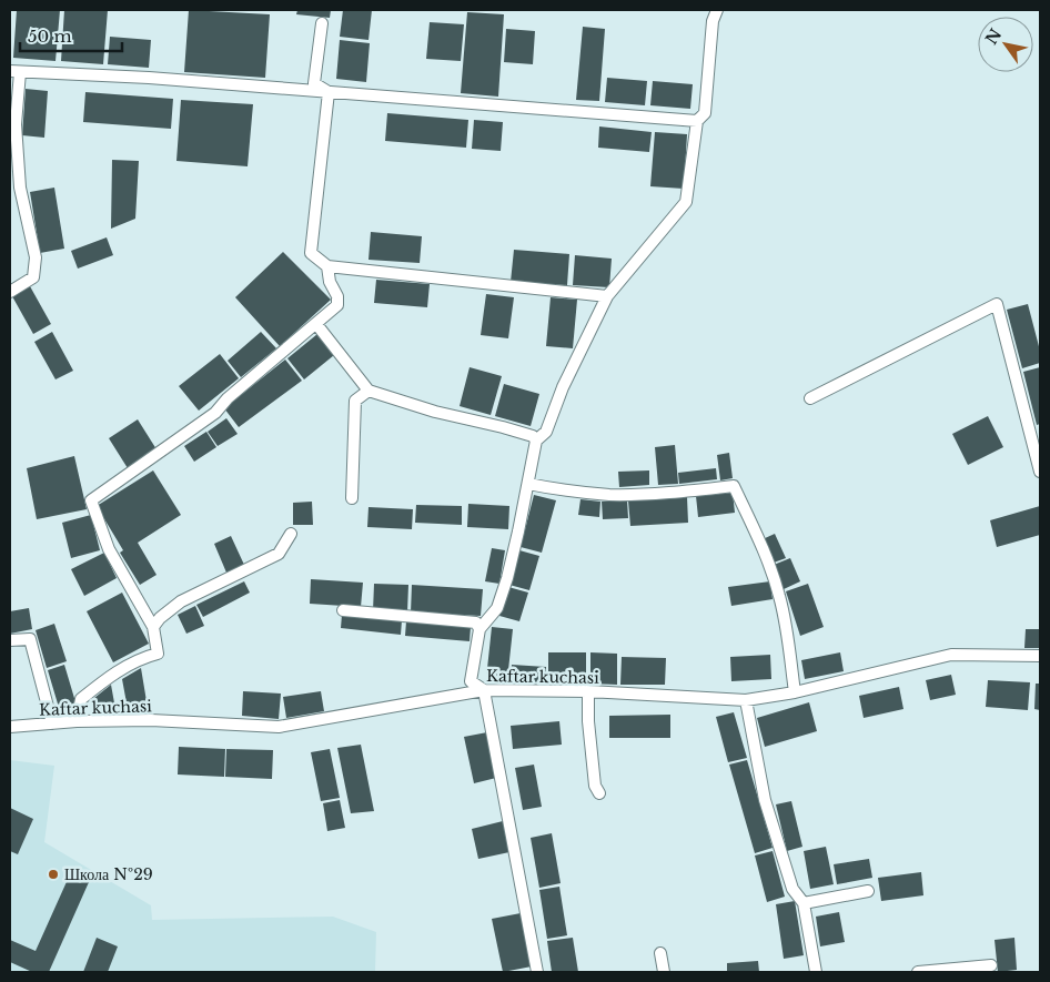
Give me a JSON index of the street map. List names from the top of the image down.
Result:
{
  "streets": {
    "street": ["Kaftar kuchasi"]
  },
  "places": ["Школа №29"],
  "scale_bar": "50 m",
  "north": "top left"
}
